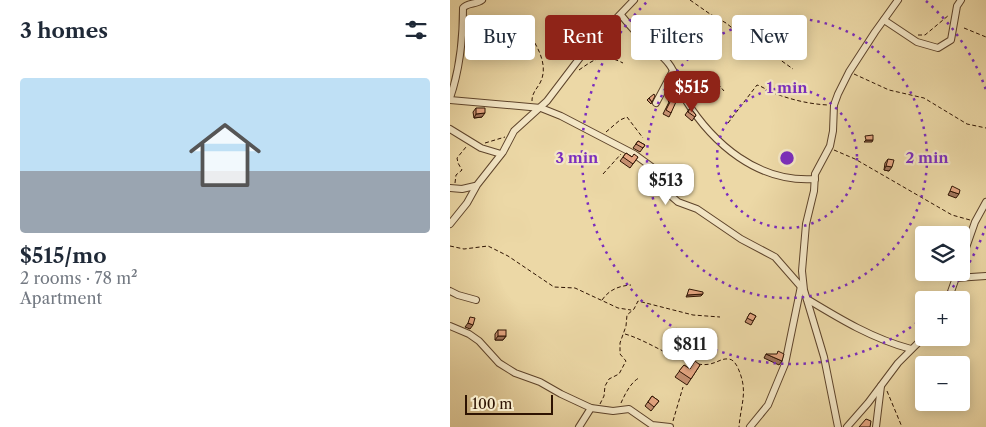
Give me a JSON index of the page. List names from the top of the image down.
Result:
{
  "scale_bar": "100 m",
  "page": {
    "heading": "3 homes",
    "chip": [
      "Buy",
      "Rent",
      "Filters",
      "New"
    ],
    "list": [
      {
        "name": "$515/mo",
        "note": "2 rooms · 78 m² · Apartment"
      }
    ],
    "price": ["$515", "$513", "$811"],
    "map_buttons": ["+", "−"],
    "scale": "100 m"
  },
  "rings": ["1 min", "2 min", "3 min"]
}
